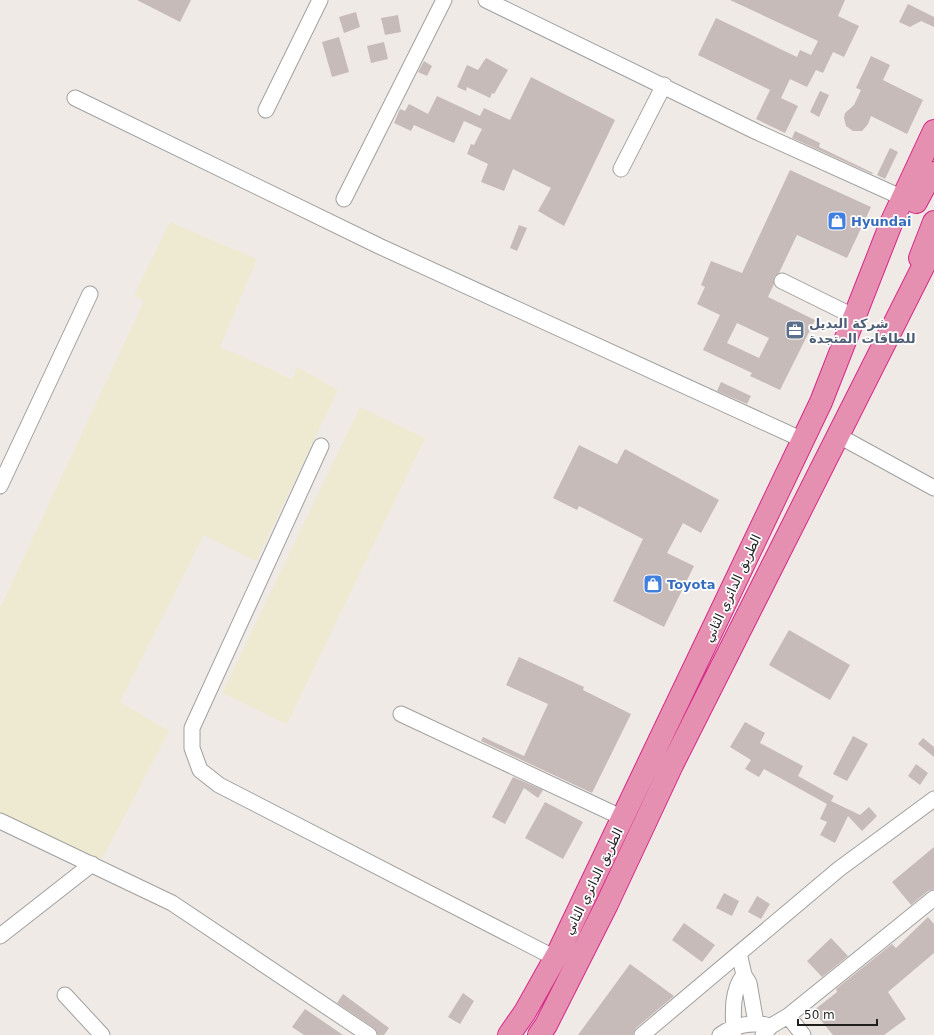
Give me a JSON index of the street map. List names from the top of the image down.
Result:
{
  "streets": {
    "highway": ["الطريق الدائري الثاني"]
  },
  "places": {
    "shop": ["Hyundai", "Toyota"],
    "office": ["شركة البديل للطاقات المتجدة"]
  },
  "scale_bar": "50 m"
}
